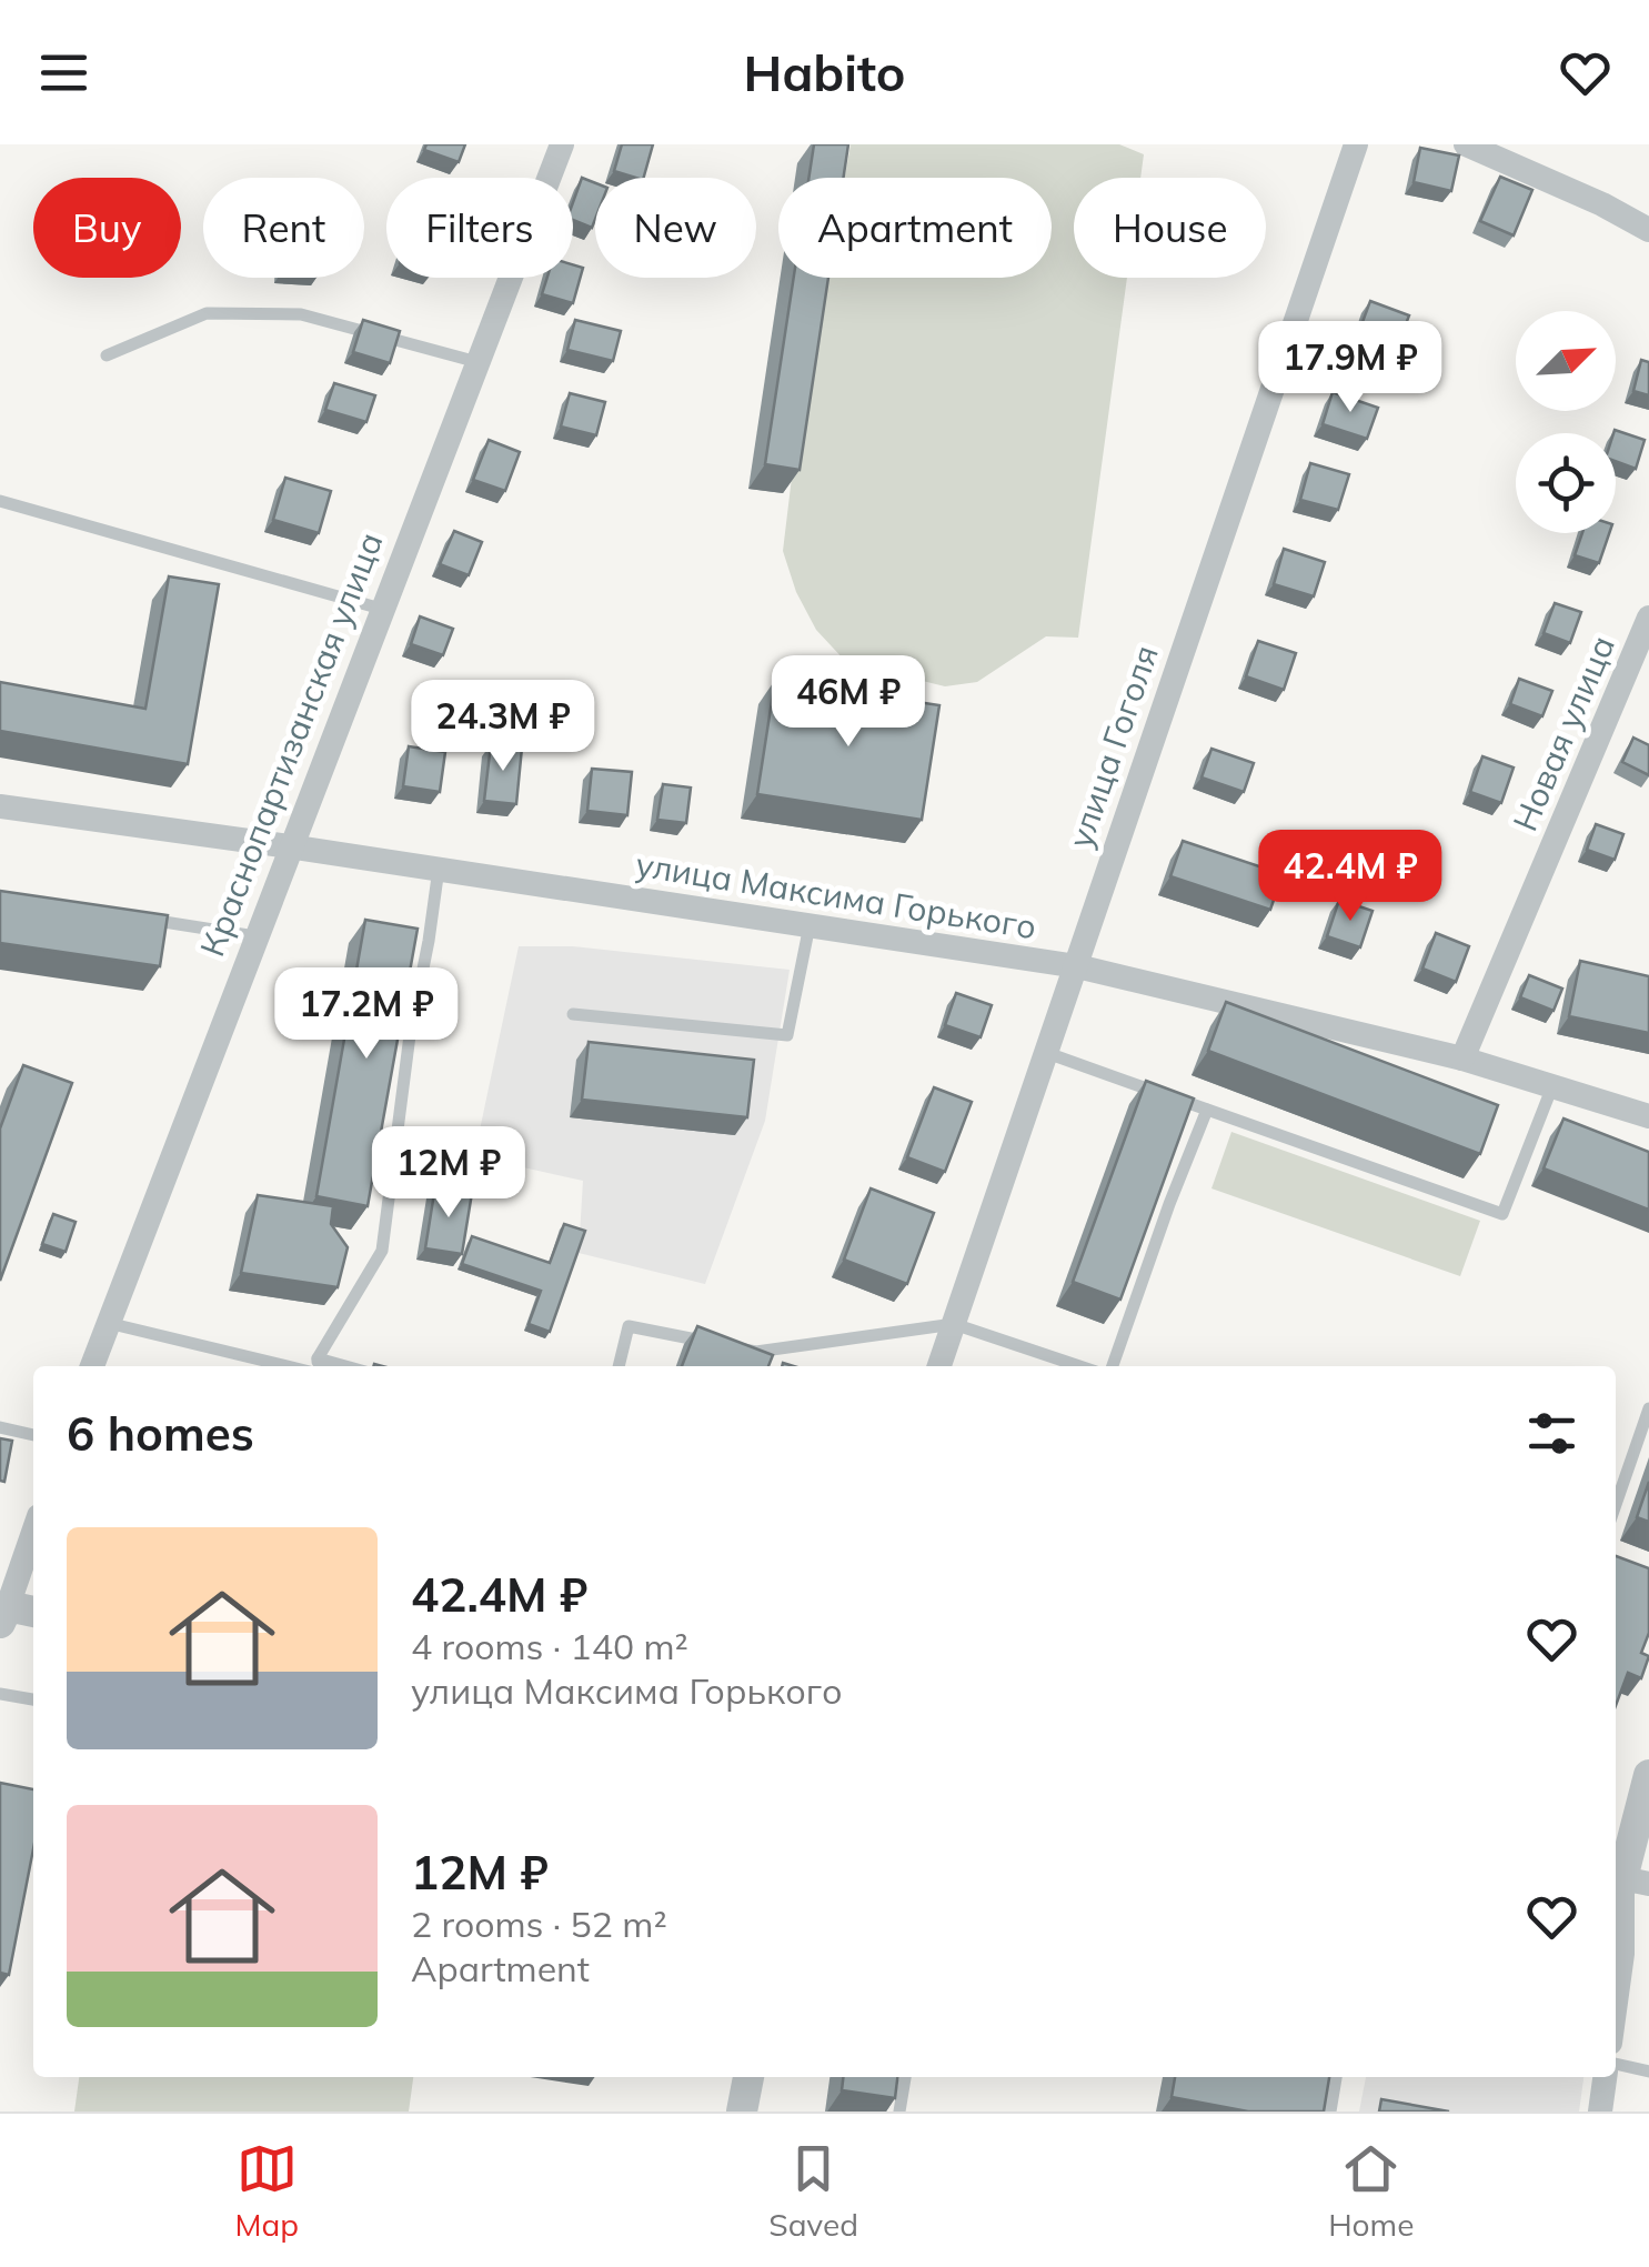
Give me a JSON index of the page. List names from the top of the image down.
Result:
{
  "streets": {
    "street": [
      "Новая улица",
      "Краснопартизанская улица",
      "улица Гоголя",
      "улица Максима Горького"
    ]
  },
  "crossings": [
    ["Новая улица", "улица Максима Горького"],
    ["Краснопартизанская улица", "улица Максима Горького"],
    ["улица Гоголя", "улица Максима Горького"]
  ],
  "north": "top right",
  "page": {
    "header": "Habito",
    "chip": [
      "Buy",
      "Rent",
      "Filters",
      "New",
      "Apartment",
      "House"
    ],
    "price": [
      "17.9M ₽",
      "46M ₽",
      "24.3M ₽",
      "42.4M ₽",
      "17.2M ₽",
      "12M ₽"
    ],
    "heading": "6 homes",
    "list": [
      {
        "name": "42.4M ₽",
        "note": "4 rooms · 140 m² · улица Максима Горького"
      },
      {
        "name": "12M ₽",
        "note": "2 rooms · 52 m² · Apartment"
      }
    ],
    "tabs": ["Map", "Saved", "Home"]
  }
}
